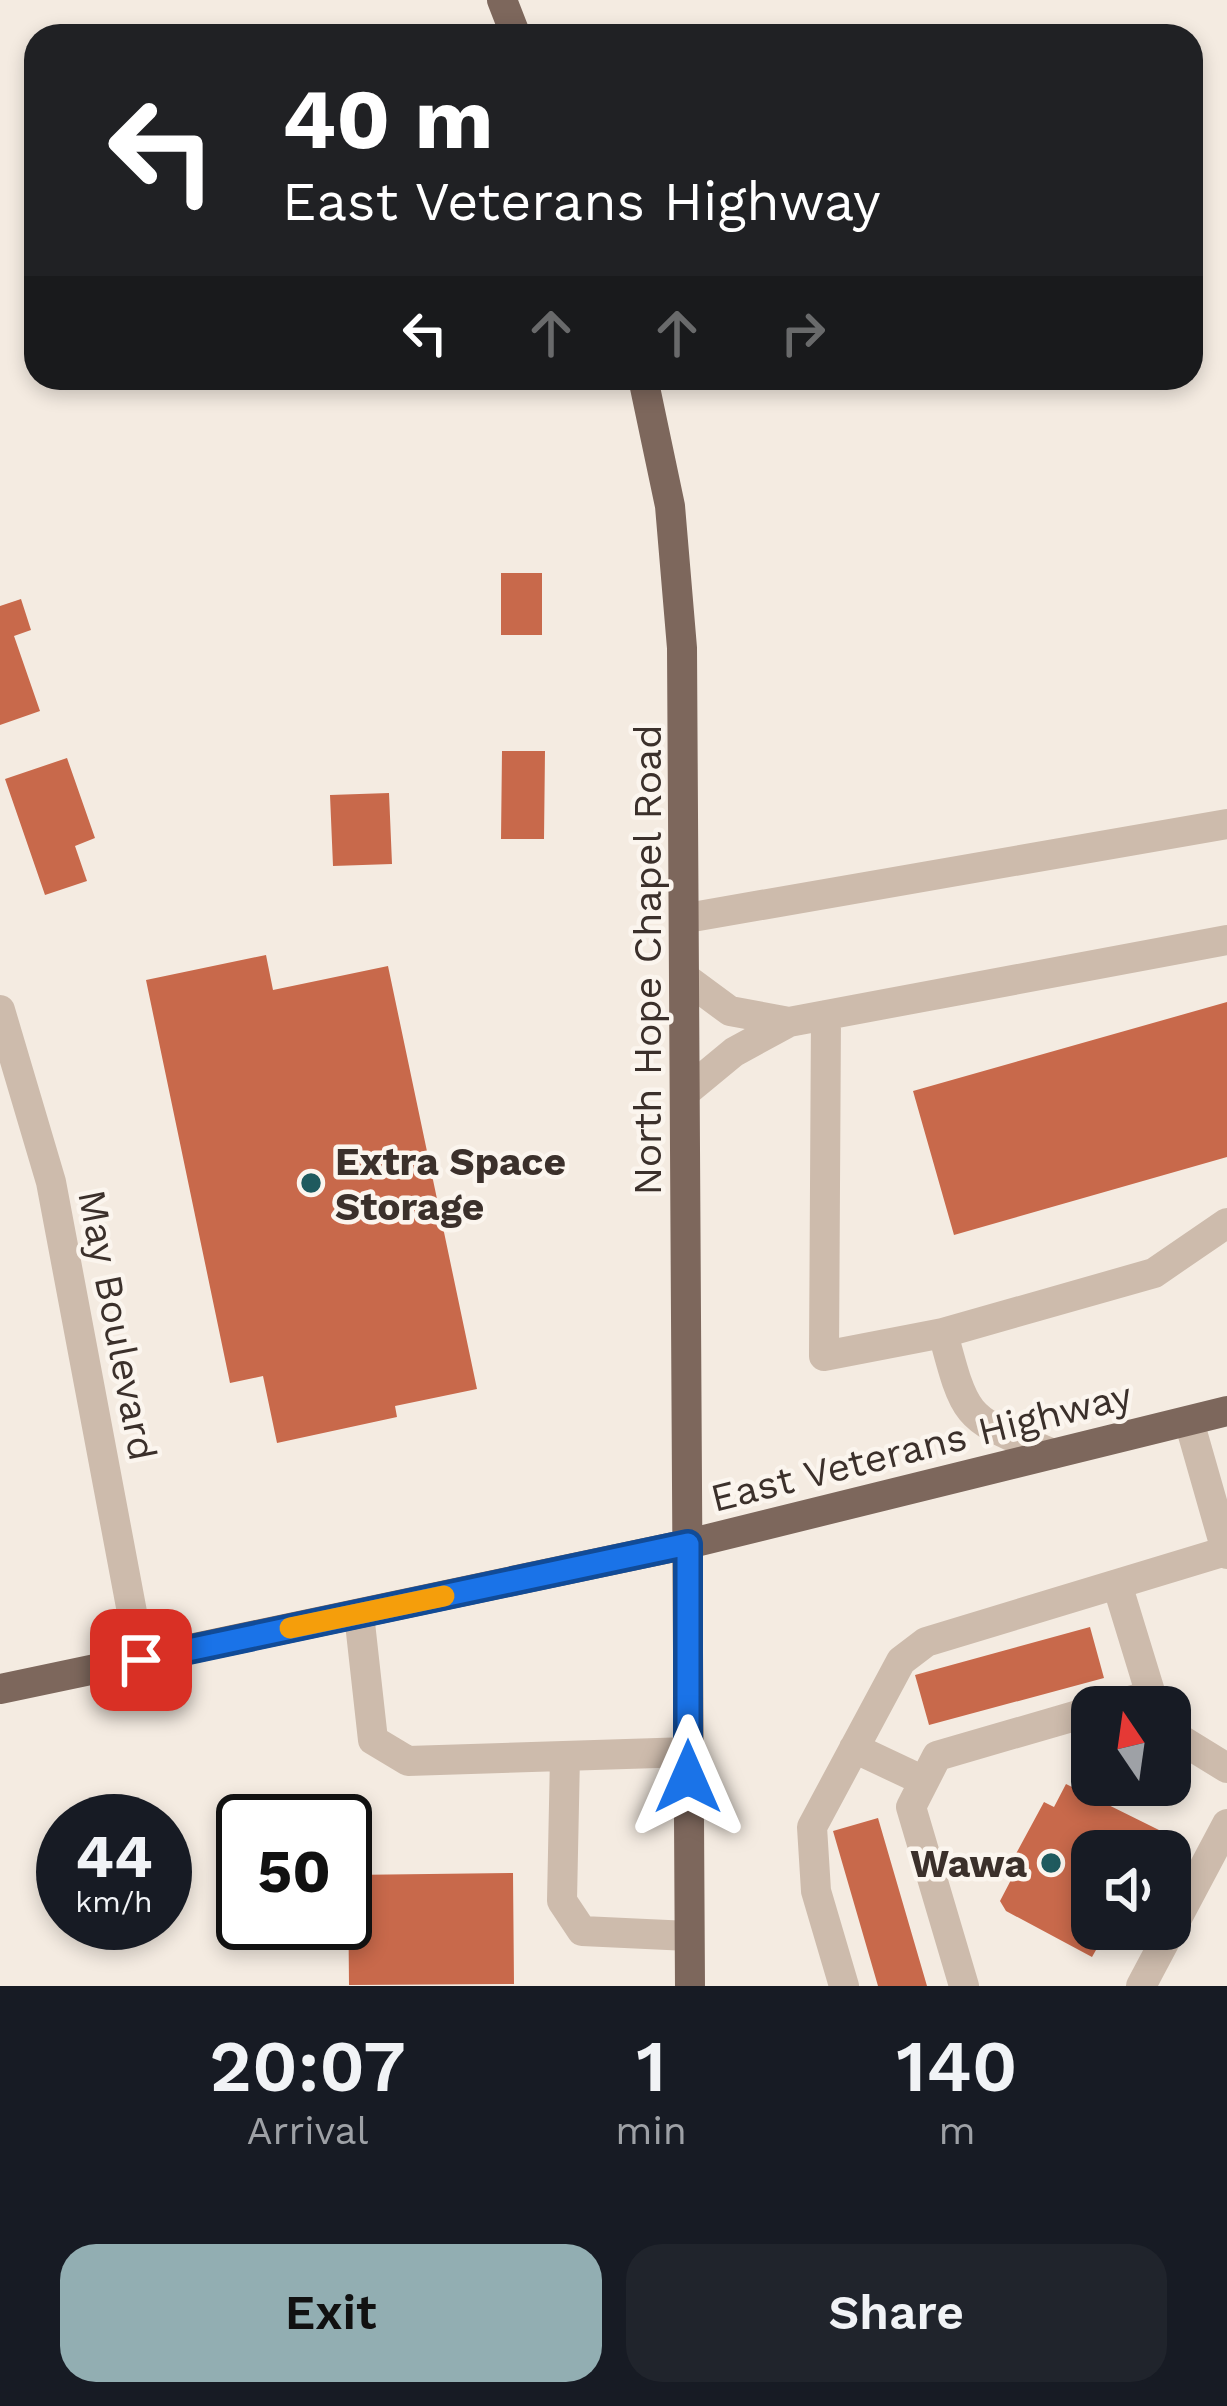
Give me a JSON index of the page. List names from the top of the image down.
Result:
{
  "streets": {
    "main road": ["North Hope Chapel Road", "East Veterans Highway"],
    "street": ["May Boulevard"]
  },
  "crossings": [
    ["North Hope Chapel Road", "East Veterans Highway"],
    ["May Boulevard", "East Veterans Highway"]
  ],
  "places": ["Extra Space Storage", "Wawa"],
  "north": "top",
  "page": {
    "turn": ["40 m", "East Veterans Highway"],
    "speed": "44 km/h",
    "limit": "50",
    "eta": [
      "20:07",
      "Arrival",
      "1",
      "min",
      "140",
      "m"
    ],
    "buttons": ["Exit", "Share"]
  }
}
